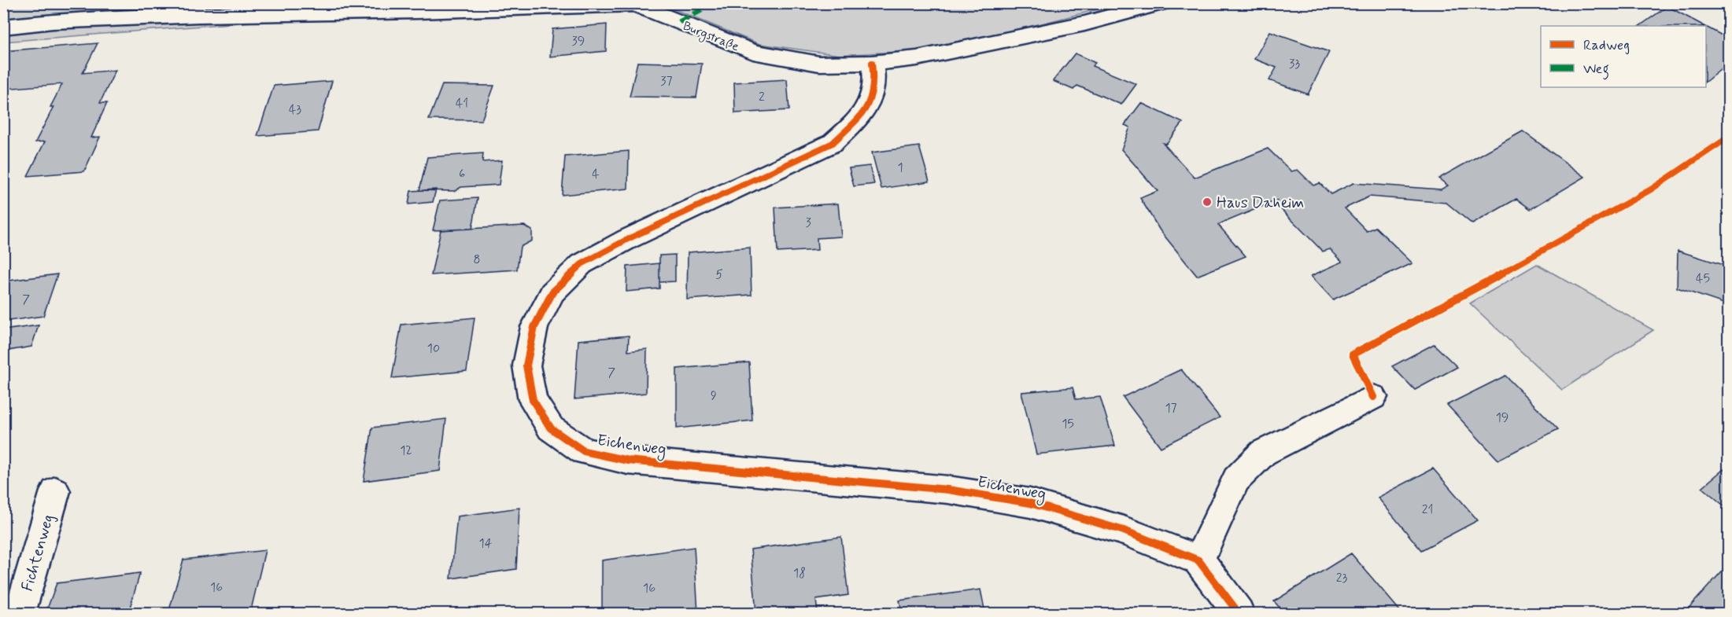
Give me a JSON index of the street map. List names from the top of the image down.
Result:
{
  "streets": {
    "street": ["Burgstraße", "Eichenweg", "Fichtenweg"]
  },
  "crossings": [
    ["Burgstraße", "Eichenweg"]
  ],
  "places": ["Haus Daheim"],
  "house_numbers": [
    "39",
    "33",
    "37",
    "2",
    "41",
    "43",
    "1",
    "6",
    "4",
    "3",
    "8",
    "5",
    "45",
    "7",
    "10",
    "7",
    "9",
    "17",
    "19",
    "15",
    "12",
    "21",
    "14",
    "18",
    "23",
    "16",
    "16"
  ],
  "legend": ["Radweg", "Weg"]
}
